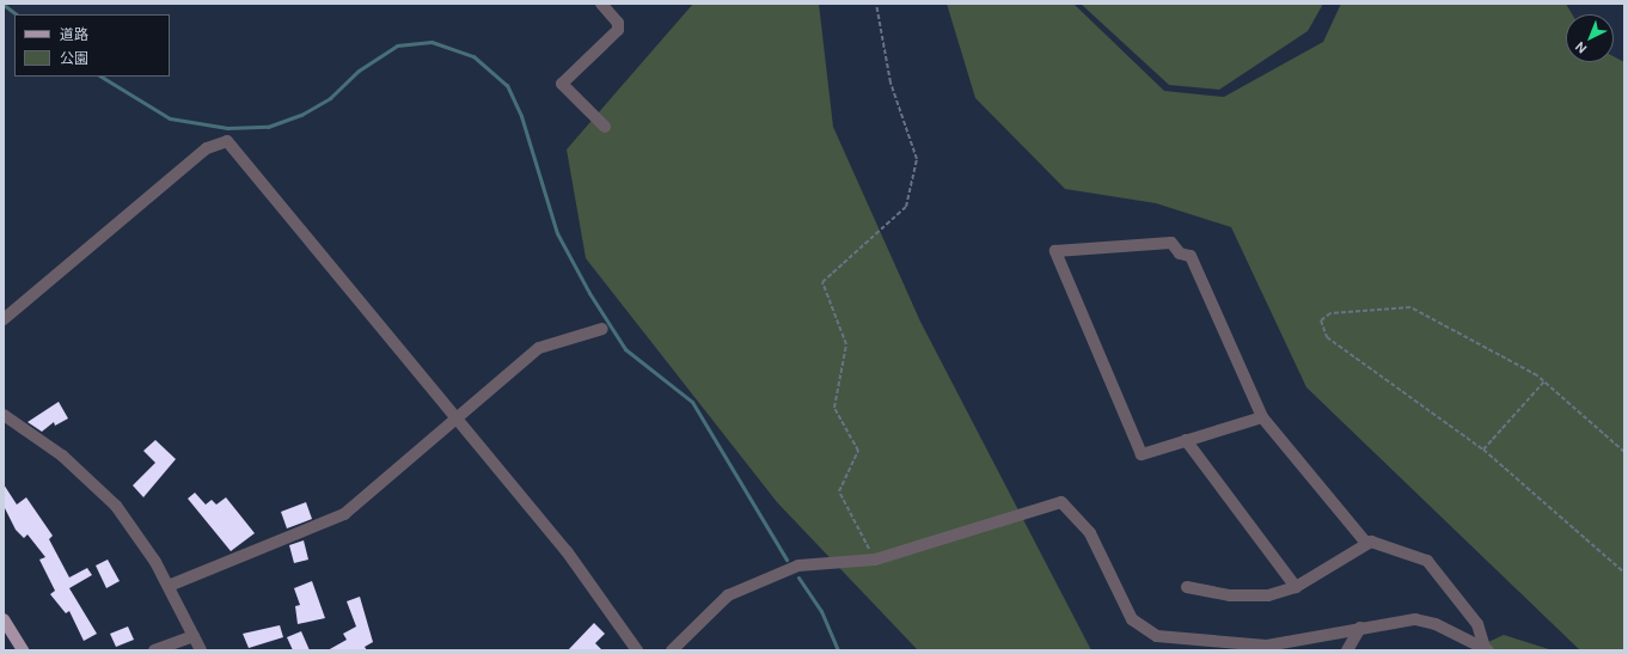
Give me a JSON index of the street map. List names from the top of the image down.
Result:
{
  "legend": ["道路", "公園"],
  "north": "bottom left"
}
